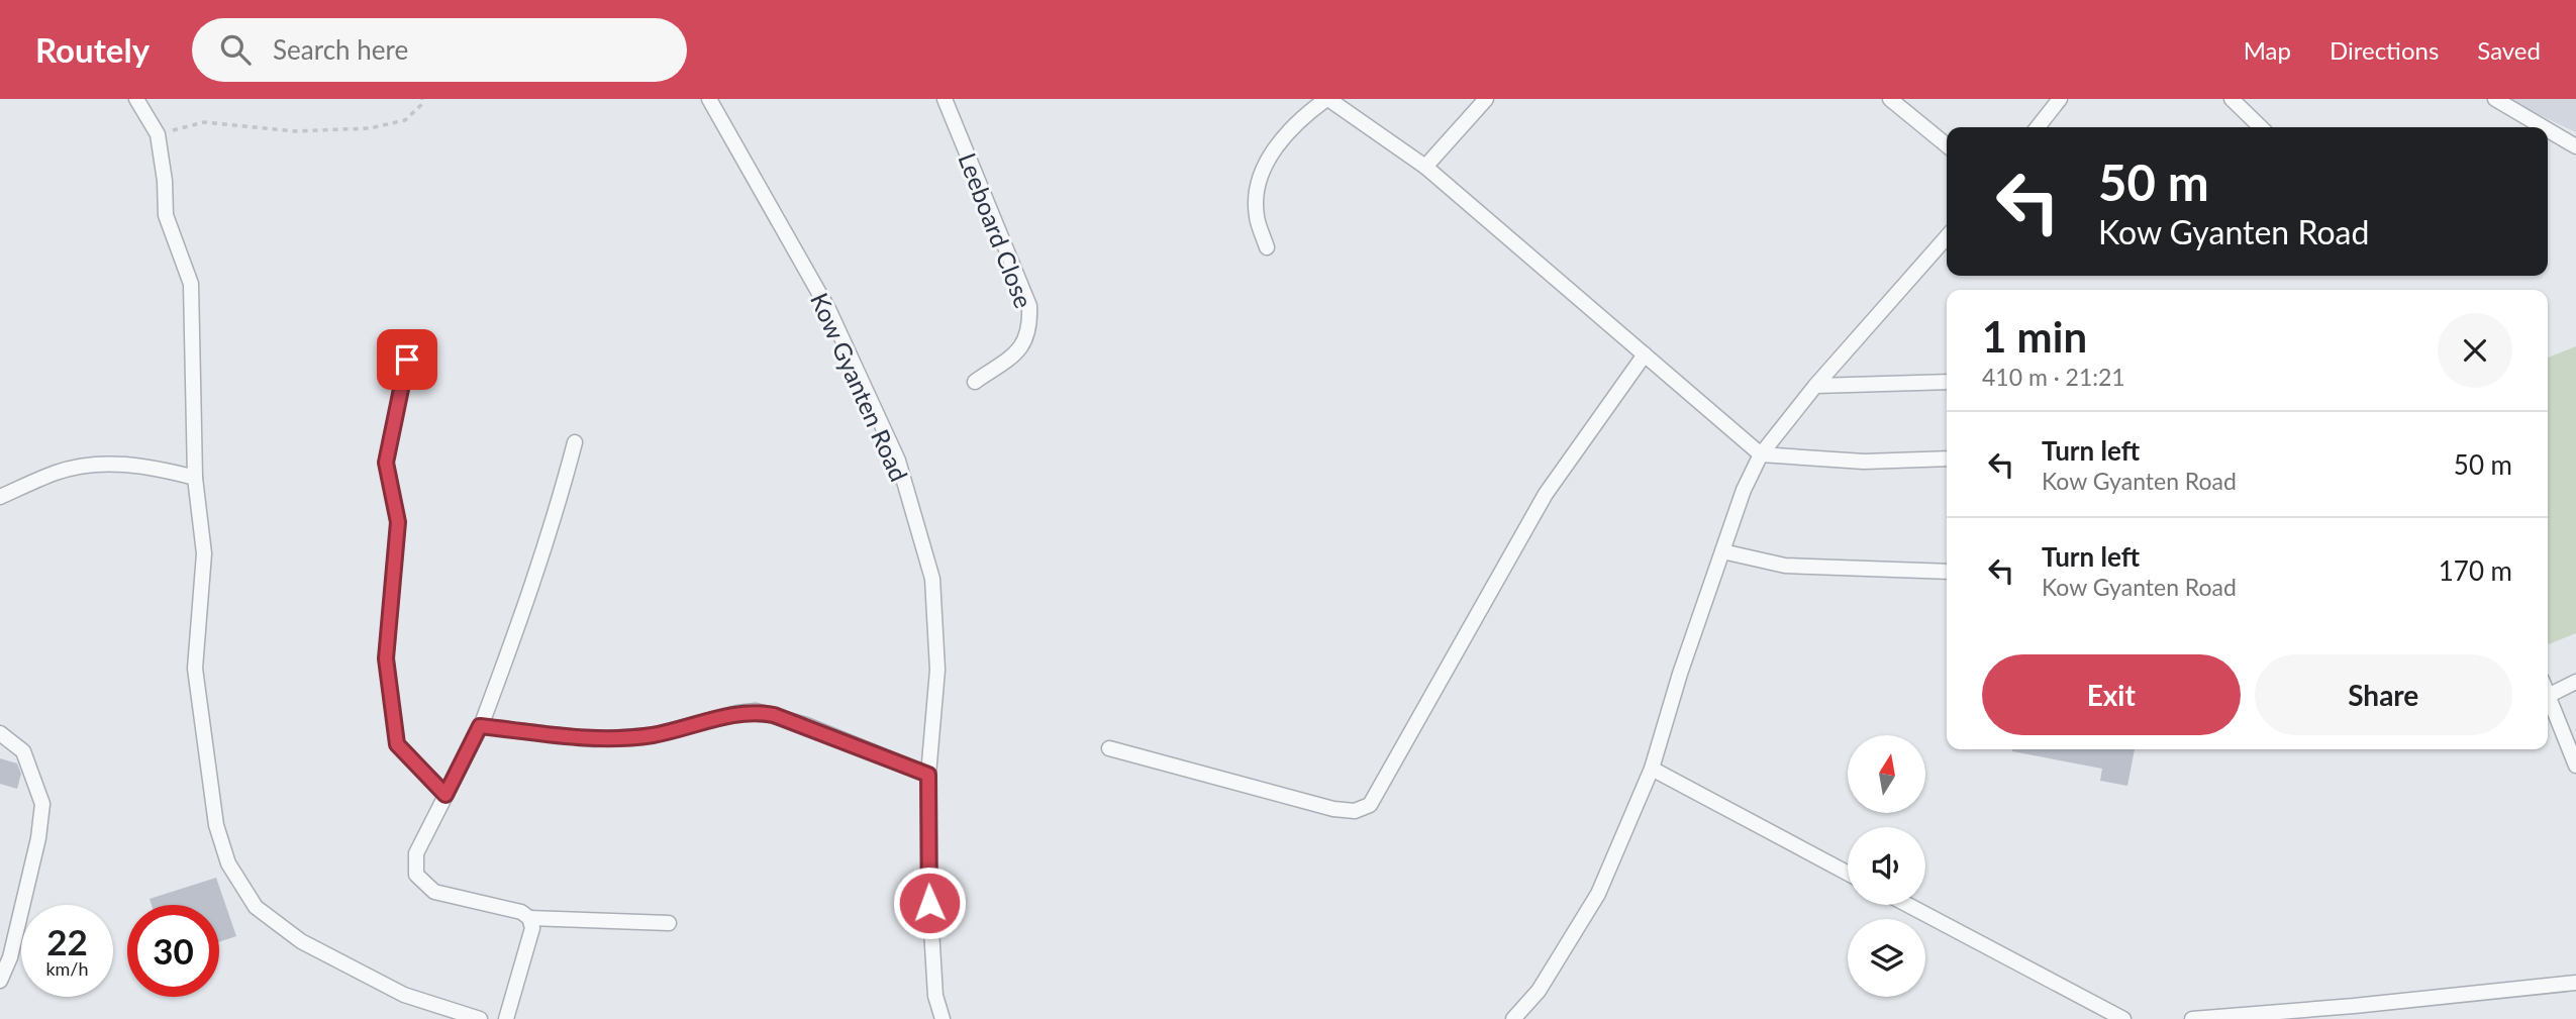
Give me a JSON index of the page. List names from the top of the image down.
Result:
{
  "streets": {
    "street": ["Leeboard Close", "Kow Gyanten Road"]
  },
  "north": "top",
  "page": {
    "header": "Routely",
    "search": "Search here",
    "nav": ["Map", "Directions", "Saved"],
    "turn": ["50 m", "Kow Gyanten Road"],
    "heading": ["1 min", "410 m · 21:21"],
    "list": [
      {
        "name": "Turn left",
        "note": "Kow Gyanten Road",
        "value": "50 m"
      },
      {
        "name": "Turn left",
        "note": "Kow Gyanten Road",
        "value": "170 m"
      }
    ],
    "buttons": ["Exit", "Share"],
    "speed": "22 km/h",
    "limit": "30"
  }
}
